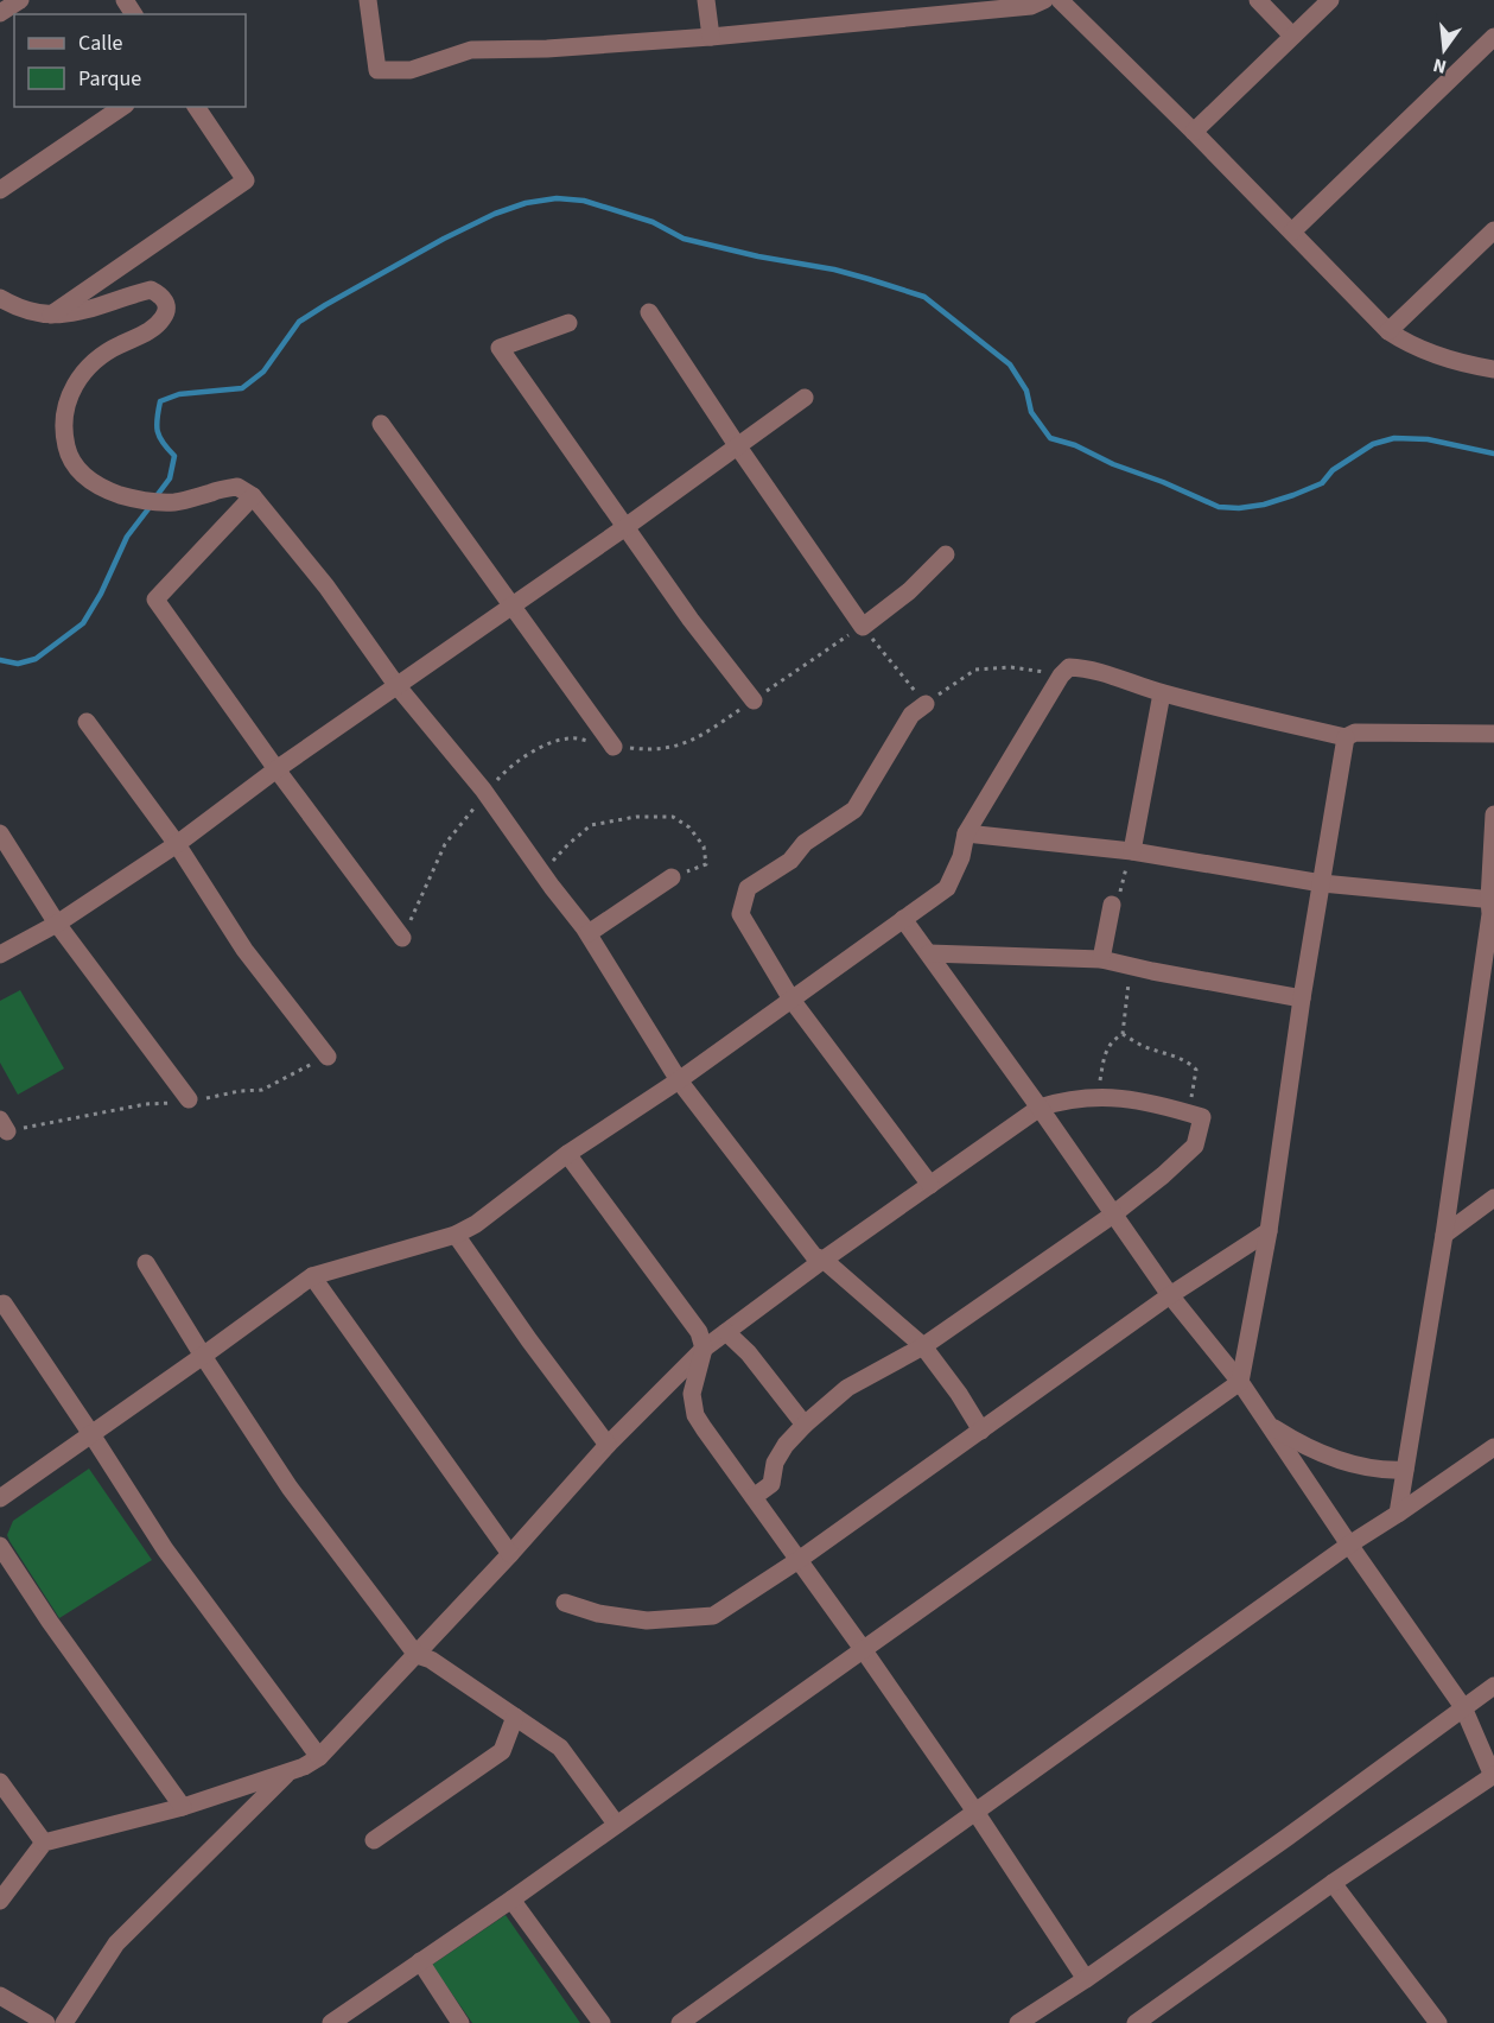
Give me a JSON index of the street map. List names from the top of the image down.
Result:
{
  "legend": ["Calle", "Parque"],
  "north": "bottom"
}
